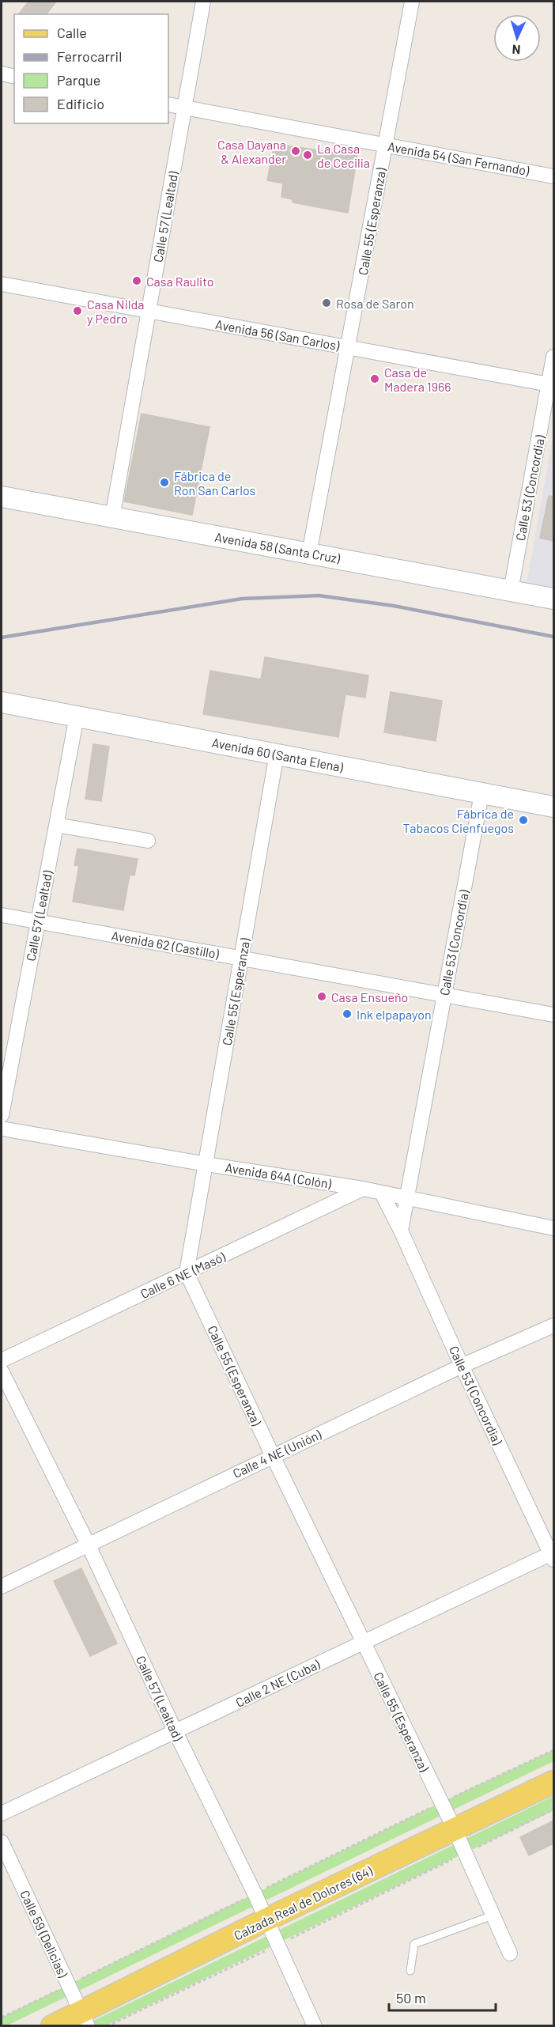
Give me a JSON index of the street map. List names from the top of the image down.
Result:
{
  "streets": {
    "main road": ["Calzada Real de Dolores (64)"],
    "street": [
      "Avenida 54 (San Fernando)",
      "Calle 57 (Lealtad)",
      "Calle 55 (Esperanza)",
      "Avenida 56 (San Carlos)",
      "Calle 53 (Concordia)",
      "Avenida 58 (Santa Cruz)",
      "Avenida 60 (Santa Elena)",
      "Avenida 62 (Castillo)",
      "Avenida 64A (Colón)",
      "Calle 6 NE (Masó)",
      "Calle 4 NE (Unión)",
      "Calle 2 NE (Cuba)",
      "Calle 59 (Delicias)"
    ]
  },
  "crossings": [
    ["Avenida 54 (San Fernando)", "Calle 57 (Lealtad)"],
    ["Avenida 54 (San Fernando)", "Calle 55 (Esperanza)"],
    ["Calle 57 (Lealtad)", "Avenida 56 (San Carlos)"],
    ["Calle 57 (Lealtad)", "Avenida 58 (Santa Cruz)"],
    ["Calle 57 (Lealtad)", "Avenida 60 (Santa Elena)"],
    ["Calle 57 (Lealtad)", "Avenida 62 (Castillo)"],
    ["Calle 57 (Lealtad)", "Calle 4 NE (Unión)"],
    ["Calle 57 (Lealtad)", "Calle 2 NE (Cuba)"],
    ["Calle 57 (Lealtad)", "Calzada Real de Dolores (64)"],
    ["Calle 55 (Esperanza)", "Avenida 56 (San Carlos)"],
    ["Calle 55 (Esperanza)", "Avenida 58 (Santa Cruz)"],
    ["Calle 55 (Esperanza)", "Avenida 60 (Santa Elena)"],
    ["Calle 55 (Esperanza)", "Avenida 62 (Castillo)"],
    ["Calle 55 (Esperanza)", "Avenida 64A (Colón)"],
    ["Calle 55 (Esperanza)", "Calle 6 NE (Masó)"],
    ["Calle 55 (Esperanza)", "Calle 4 NE (Unión)"],
    ["Calle 55 (Esperanza)", "Calle 2 NE (Cuba)"],
    ["Calle 55 (Esperanza)", "Calzada Real de Dolores (64)"],
    ["Avenida 56 (San Carlos)", "Calle 53 (Concordia)"],
    ["Calle 53 (Concordia)", "Avenida 58 (Santa Cruz)"],
    ["Calle 53 (Concordia)", "Avenida 60 (Santa Elena)"],
    ["Calle 53 (Concordia)", "Avenida 62 (Castillo)"],
    ["Calle 53 (Concordia)", "Avenida 64A (Colón)"],
    ["Calle 53 (Concordia)", "Calle 4 NE (Unión)"],
    ["Calle 53 (Concordia)", "Calle 2 NE (Cuba)"],
    ["Avenida 64A (Colón)", "Calle 6 NE (Masó)"],
    ["Calzada Real de Dolores (64)", "Calle 59 (Delicias)"]
  ],
  "places": [
    "Casa Dayana & Alexander",
    "La Casa de Cecilia",
    "Casa Raulito",
    "Rosa de Saron",
    "Casa Nilda y Pedro",
    "Casa de Madera 1966",
    "Fábrica de Ron San Carlos",
    "Fábrica de Tabacos Cienfuegos",
    "Casa Ensueño",
    "Ink elpapayon"
  ],
  "legend": [
    "Calle",
    "Ferrocarril",
    "Parque",
    "Edificio"
  ],
  "scale_bar": "50 m",
  "north": "bottom"
}
